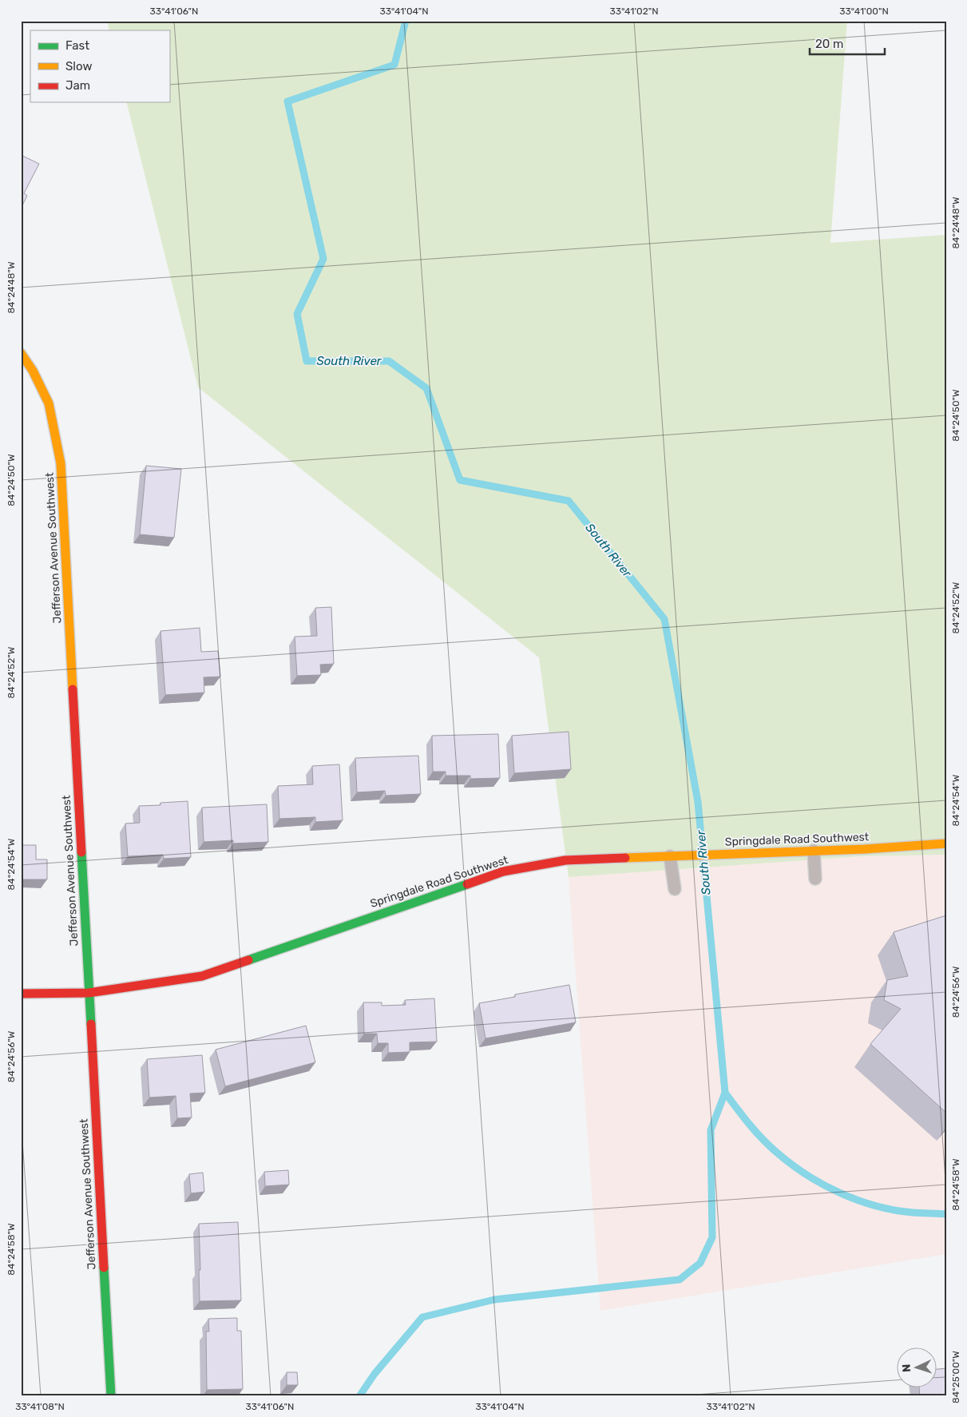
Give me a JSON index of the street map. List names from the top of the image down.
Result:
{
  "streets": {
    "street": ["Jefferson Avenue Southwest", "Springdale Road Southwest"]
  },
  "crossings": [
    ["Jefferson Avenue Southwest", "Springdale Road Southwest"]
  ],
  "water": ["South River"],
  "legend": ["Fast", "Slow", "Jam"],
  "scale_bar": "20 m",
  "north": "left",
  "coordinates": [
    "33°41'06\"N",
    "33°41'04\"N",
    "33°41'02\"N",
    "33°41'00\"N",
    "84°24'48\"W",
    "84°24'50\"W",
    "84°24'52\"W",
    "84°24'54\"W",
    "84°24'56\"W",
    "84°24'58\"W",
    "84°25'00\"W",
    "33°41'08\"N"
  ]
}
